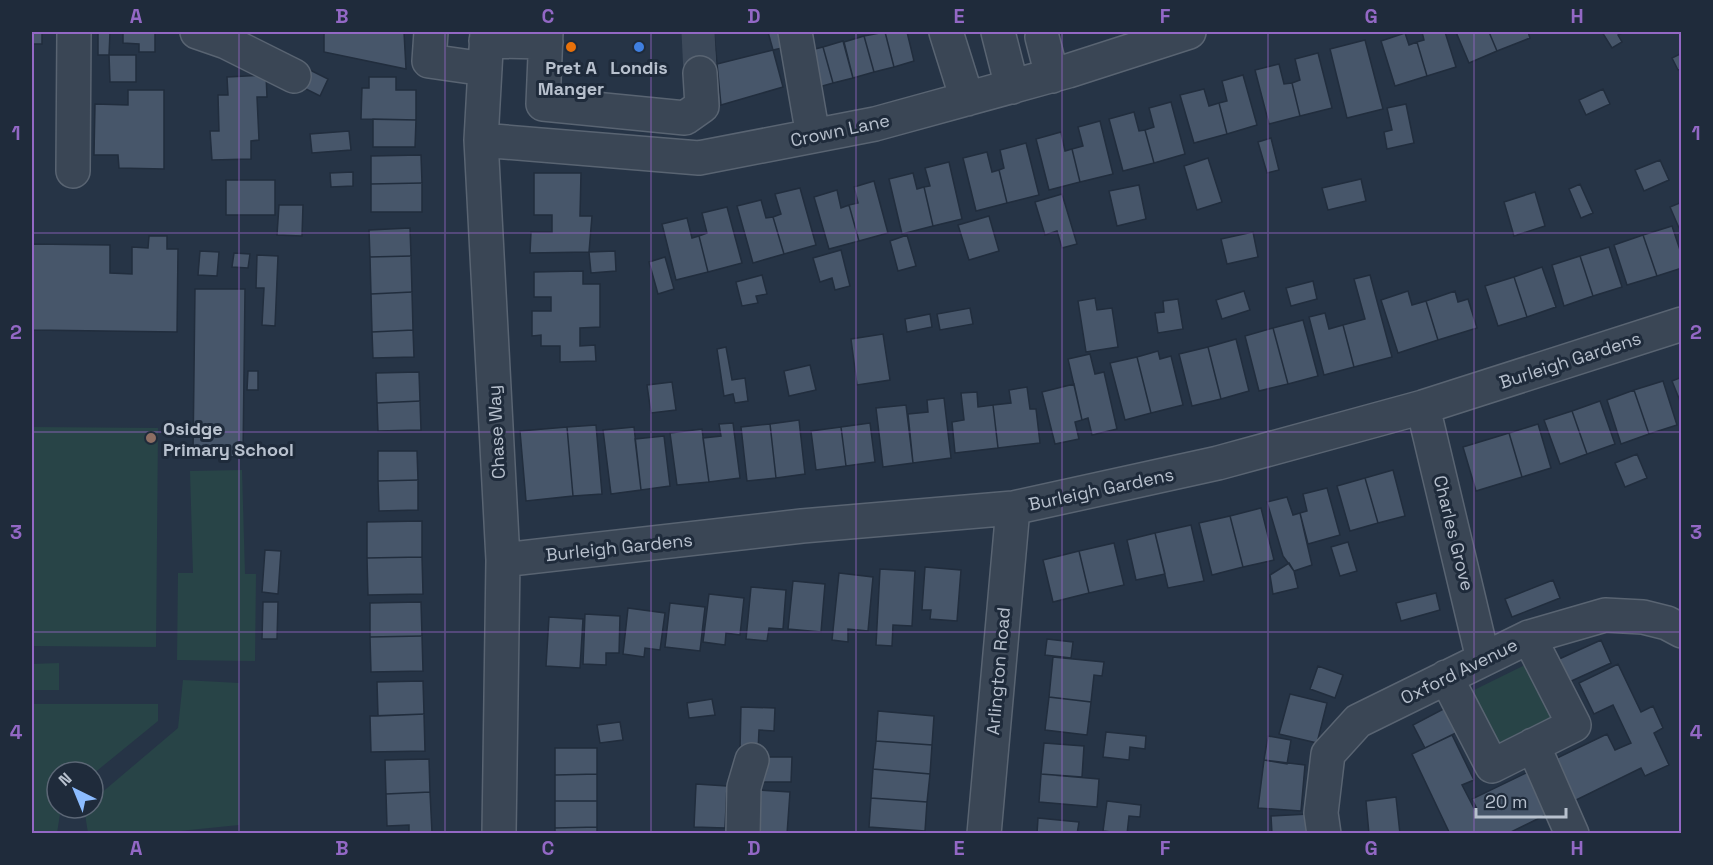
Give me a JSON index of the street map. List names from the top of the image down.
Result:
{
  "streets": {
    "street": [
      "Crown Lane",
      "Burleigh Gardens",
      "Chase Way",
      "Charles Grove",
      "Arlington Road",
      "Oxford Avenue"
    ]
  },
  "crossings": [
    ["Crown Lane", "Chase Way"],
    ["Burleigh Gardens", "Chase Way"],
    ["Burleigh Gardens", "Charles Grove"],
    ["Burleigh Gardens", "Arlington Road"],
    ["Charles Grove", "Oxford Avenue"]
  ],
  "places": ["Pret A Manger", "Londis", "Osidge Primary School"],
  "scale_bar": "20 m",
  "north": "top left",
  "grid": {
    "columns": [
      "A",
      "B",
      "C",
      "D",
      "E",
      "F",
      "G",
      "H"
    ],
    "rows": [
      "1",
      "2",
      "3",
      "4"
    ]
  }
}
